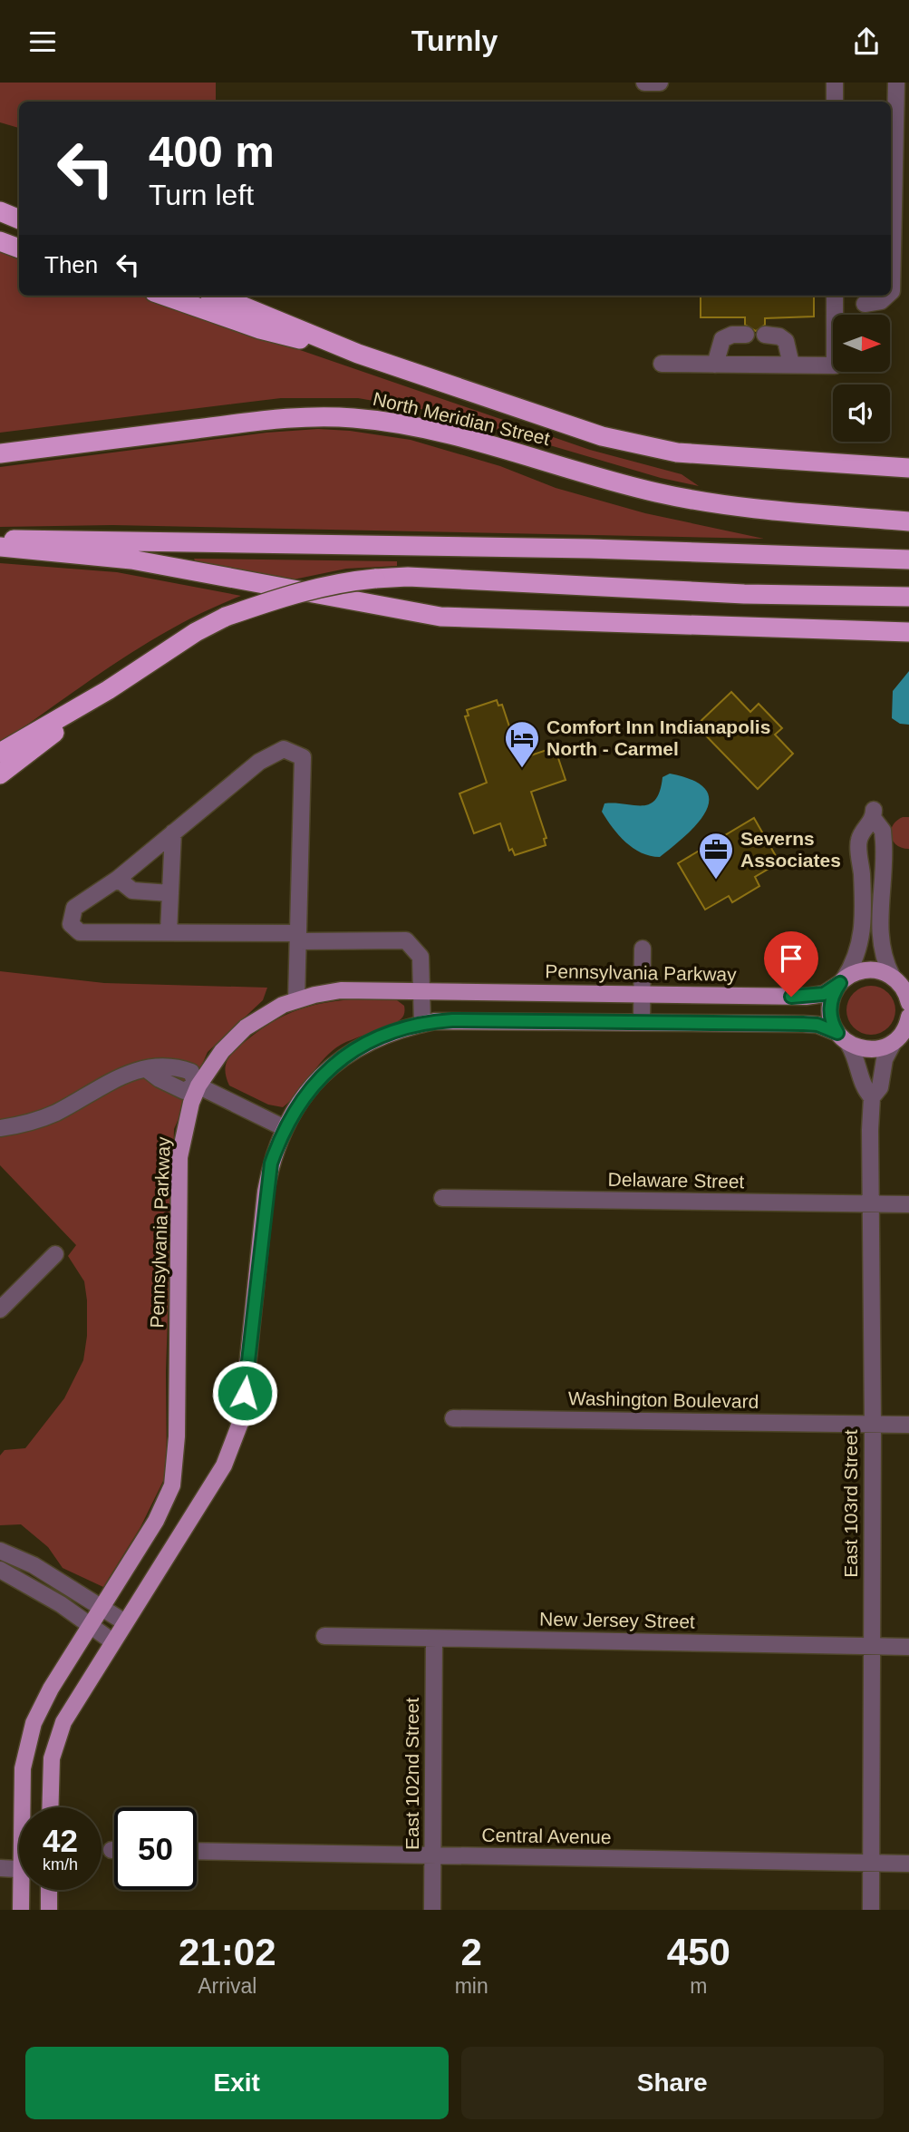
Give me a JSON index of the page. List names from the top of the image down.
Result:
{
  "streets": {
    "highway": ["North Meridian Street"],
    "main road": ["Pennsylvania Parkway"],
    "street": [
      "Delaware Street",
      "Washington Boulevard",
      "East 103rd Street",
      "New Jersey Street",
      "East 102nd Street",
      "Central Avenue"
    ]
  },
  "crossings": [
    ["Delaware Street", "East 103rd Street"],
    ["Washington Boulevard", "East 103rd Street"],
    ["East 103rd Street", "New Jersey Street"],
    ["East 103rd Street", "Central Avenue"],
    ["New Jersey Street", "East 102nd Street"],
    ["East 102nd Street", "Central Avenue"]
  ],
  "places": {
    "hotel": ["Comfort Inn Indianapolis North - Carmel"],
    "office": ["Severns Associates"]
  },
  "north": "right",
  "page": {
    "header": "Turnly",
    "turn": ["400 m", "Turn left"],
    "then": "Then",
    "speed": "42 km/h",
    "limit": "50",
    "eta": [
      "21:02",
      "Arrival",
      "2",
      "min",
      "450",
      "m"
    ],
    "buttons": ["Exit", "Share"]
  }
}
